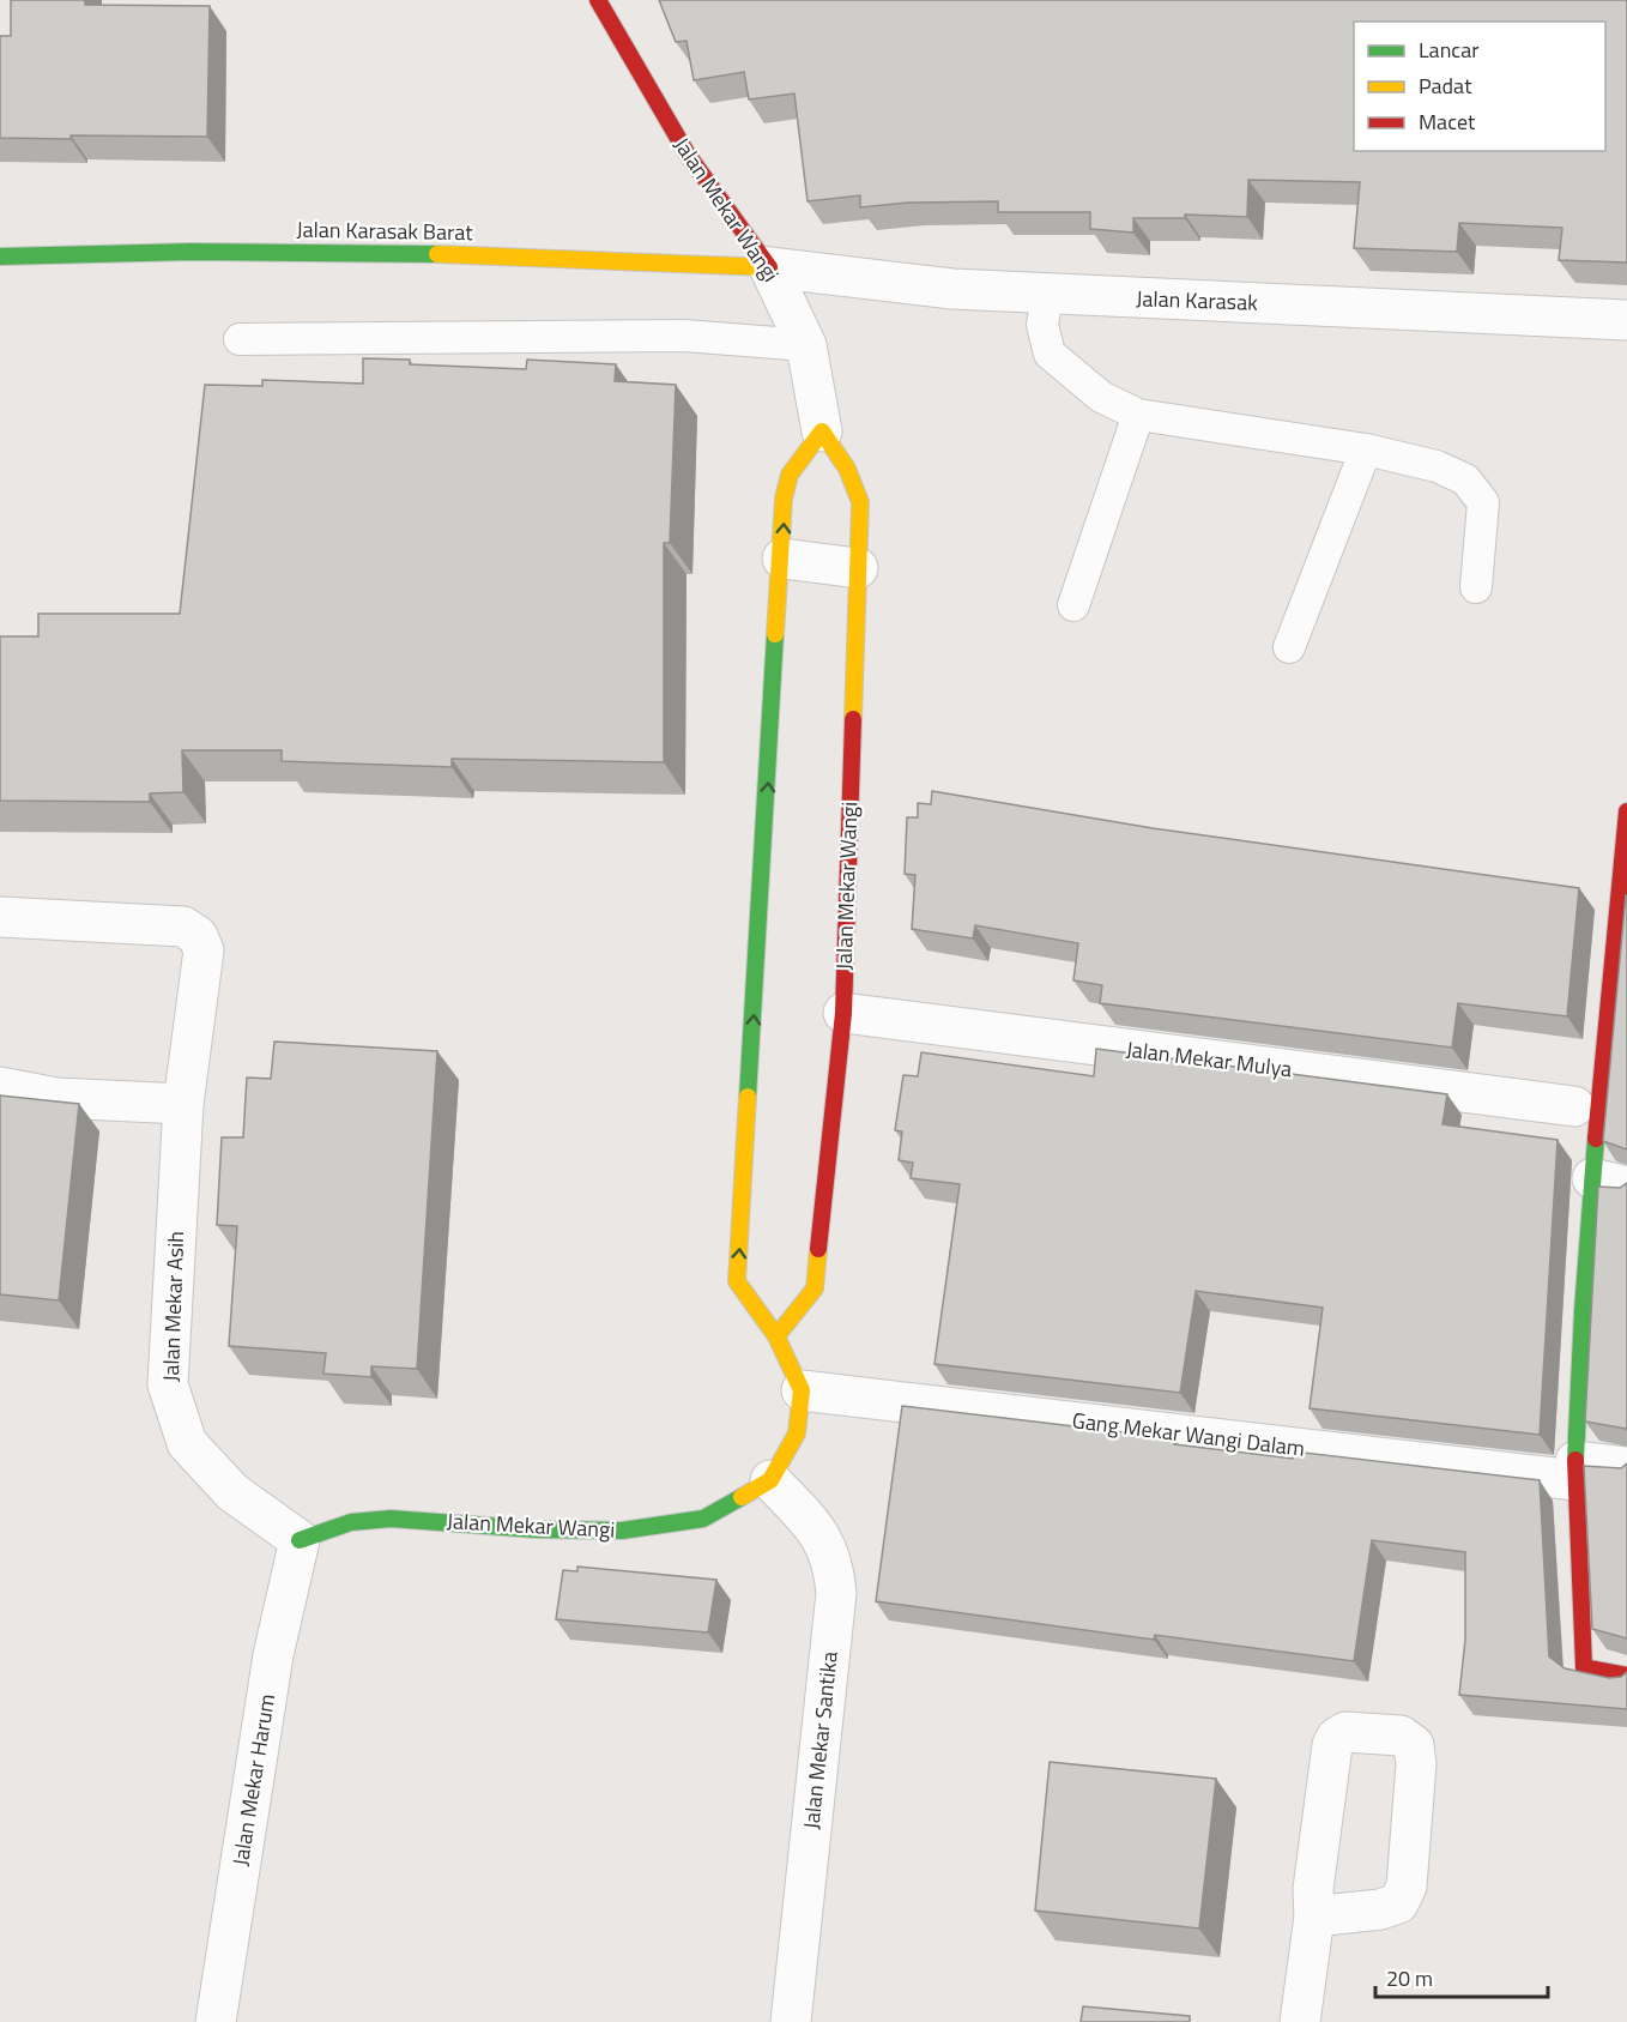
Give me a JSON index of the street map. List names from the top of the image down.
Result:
{
  "streets": {
    "street": [
      "Jalan Mekar Wangi",
      "Jalan Karasak Barat",
      "Jalan Karasak",
      "Jalan Mekar Mulya",
      "Jalan Mekar Asih",
      "Gang Mekar Wangi Dalam",
      "Jalan Mekar Santika",
      "Jalan Mekar Harum"
    ]
  },
  "crossings": [
    ["Jalan Mekar Wangi", "Jalan Karasak Barat"],
    ["Jalan Mekar Wangi", "Jalan Karasak"],
    ["Jalan Mekar Wangi", "Jalan Mekar Mulya"],
    ["Jalan Mekar Wangi", "Jalan Mekar Asih"],
    ["Jalan Mekar Wangi", "Jalan Mekar Santika"],
    ["Jalan Mekar Wangi", "Jalan Mekar Harum"],
    ["Jalan Karasak Barat", "Jalan Karasak"],
    ["Jalan Mekar Asih", "Jalan Mekar Harum"]
  ],
  "legend": ["Lancar", "Padat", "Macet"],
  "scale_bar": "20 m"
}
